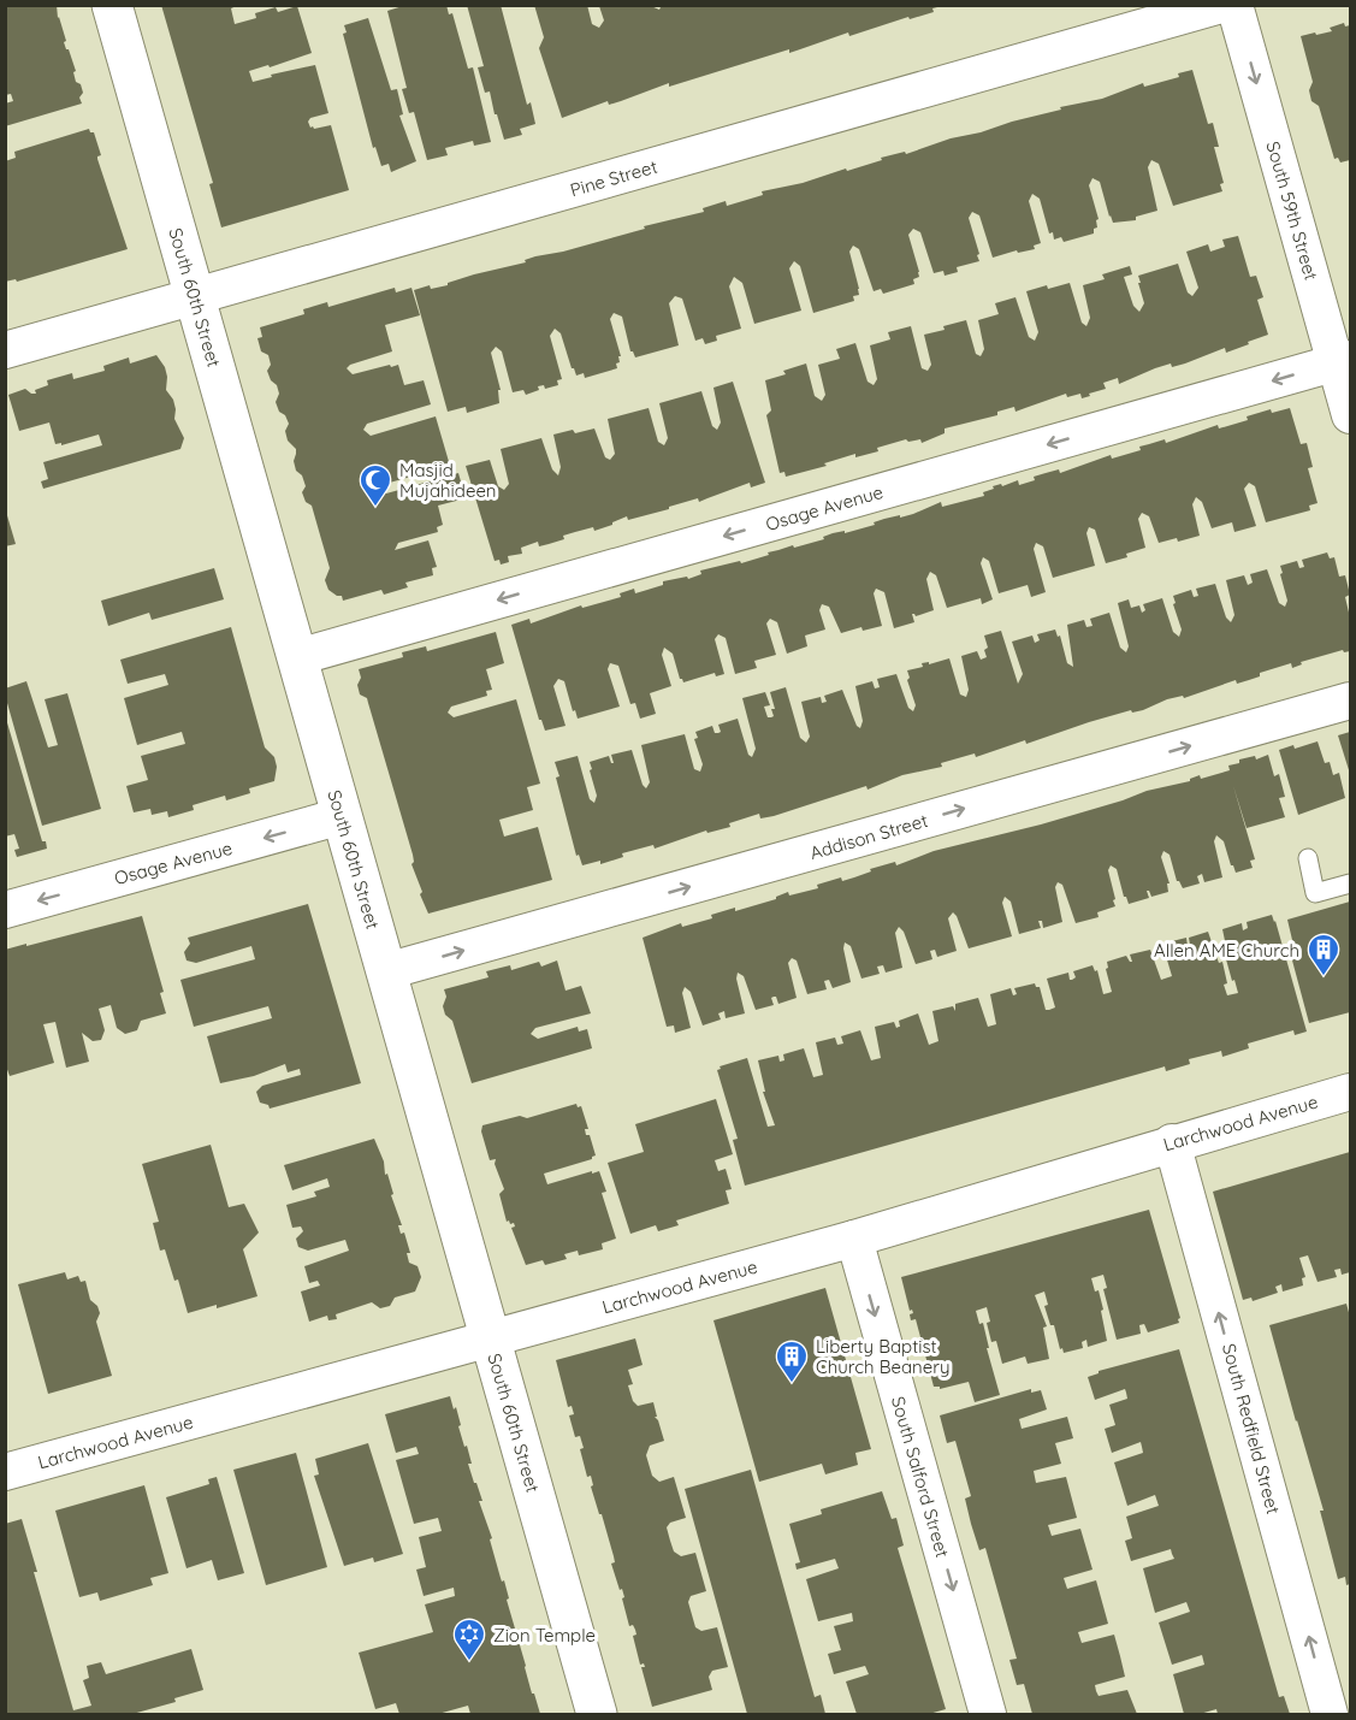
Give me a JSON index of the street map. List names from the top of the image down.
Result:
{
  "streets": {
    "street": [
      "Pine Street",
      "South 59th Street",
      "South 60th Street",
      "Osage Avenue",
      "Addison Street",
      "Larchwood Avenue",
      "South Redfield Street",
      "South Salford Street"
    ]
  },
  "crossings": [
    ["Pine Street", "South 60th Street"],
    ["South 59th Street", "Osage Avenue"],
    ["South 60th Street", "Osage Avenue"],
    ["South 60th Street", "Addison Street"],
    ["South 60th Street", "Larchwood Avenue"],
    ["Larchwood Avenue", "South Redfield Street"],
    ["Larchwood Avenue", "South Salford Street"]
  ],
  "one_way": [
    "South 59th Street",
    "Osage Avenue",
    "Addison Street",
    "South Redfield Street",
    "South Salford Street"
  ],
  "places": {
    "mosque": ["Masjid Mujahideen"],
    "building": ["Allen AME Church", "Liberty Baptist Church Beanery"],
    "synagogue": ["Zion Temple"]
  }
}
